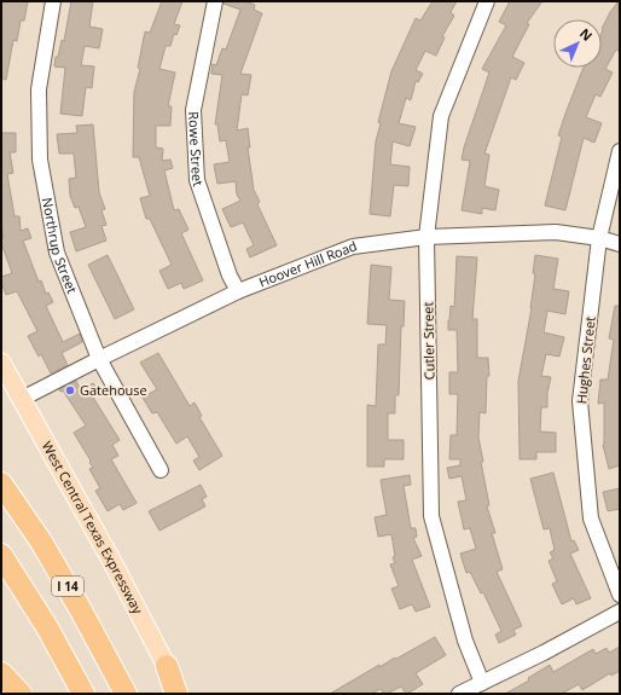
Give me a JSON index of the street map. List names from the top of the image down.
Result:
{
  "streets": {
    "highway": ["I 14"],
    "main road": ["West Central Texas Expressway"],
    "street": [
      "Rowe Street",
      "Northrup Street",
      "Hoover Hill Road",
      "Cutler Street",
      "Hughes Street"
    ]
  },
  "crossings": [
    ["Rowe Street", "Hoover Hill Road"],
    ["Northrup Street", "Hoover Hill Road"],
    ["Hoover Hill Road", "Cutler Street"],
    ["Hoover Hill Road", "Hughes Street"],
    ["Hoover Hill Road", "West Central Texas Expressway"]
  ],
  "places": ["Gatehouse"],
  "north": "top right"
}
